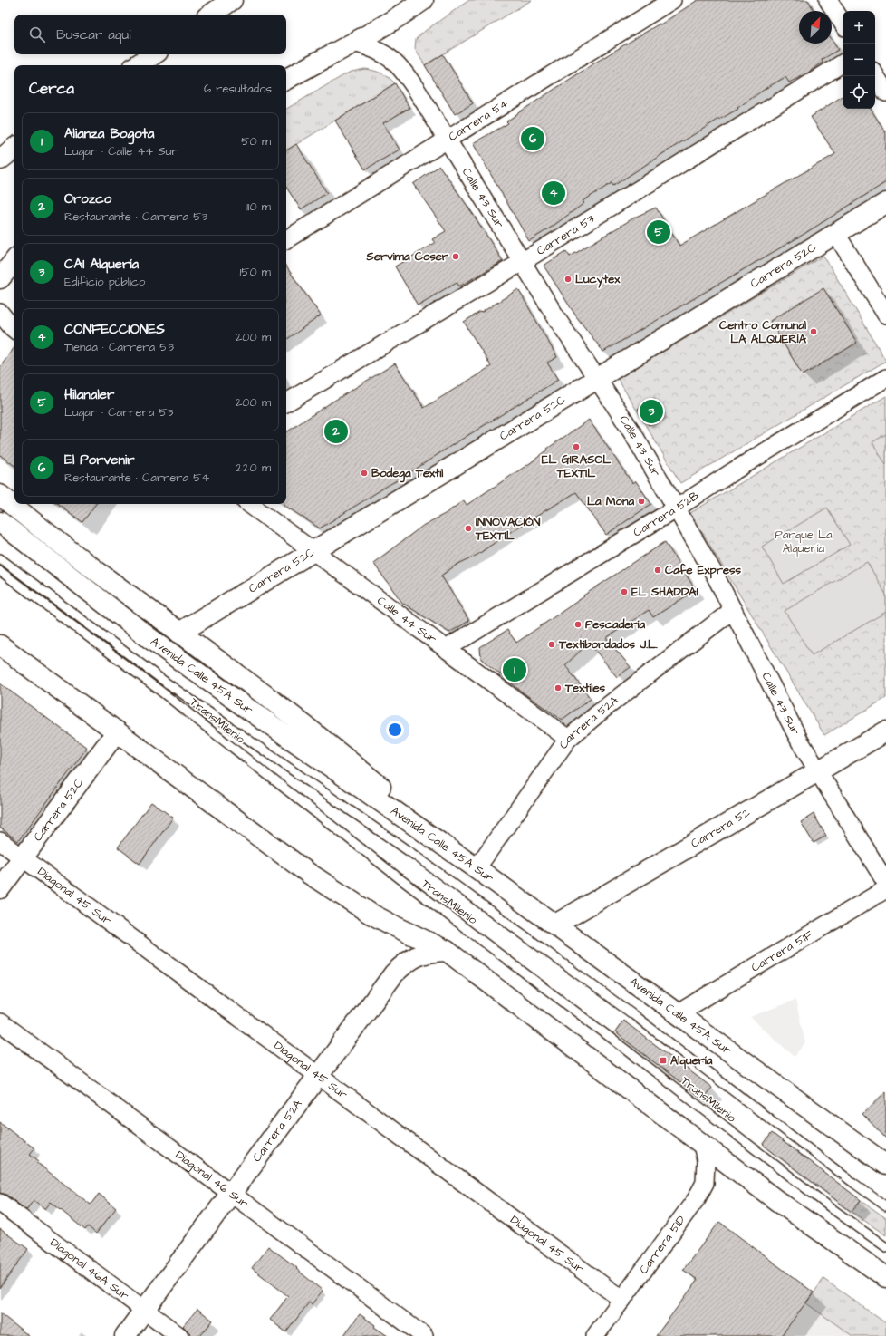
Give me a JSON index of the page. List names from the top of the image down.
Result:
{
  "streets": {
    "main road": [
      "Carrera 52C",
      "Avenida Calle 45A Sur",
      "Carrera 52A",
      "Carrera 52"
    ],
    "street": [
      "Carrera 54",
      "Calle 43 Sur",
      "Carrera 53",
      "Carrera 52B",
      "Calle 44 Sur",
      "Diagonal 45 Sur",
      "Carrera 51F",
      "Diagonal 46 Sur",
      "Carrera 51D",
      "Diagonal 46A Sur"
    ],
    "lane": ["TransMilenio"]
  },
  "crossings": [
    ["Carrera 54", "Calle 43 Sur"],
    ["Calle 43 Sur", "Carrera 53"],
    ["Calle 43 Sur", "Carrera 52C"],
    ["Calle 43 Sur", "Carrera 52B"],
    ["Calle 43 Sur", "Carrera 52A"],
    ["Calle 43 Sur", "Carrera 52"],
    ["Carrera 52C", "Calle 44 Sur"],
    ["Carrera 52C", "Diagonal 45 Sur"],
    ["Carrera 52B", "Calle 44 Sur"],
    ["Calle 44 Sur", "Carrera 52A"],
    ["Avenida Calle 45A Sur", "Carrera 52A"],
    ["Avenida Calle 45A Sur", "Carrera 52"],
    ["Avenida Calle 45A Sur", "Carrera 51F"],
    ["Carrera 52A", "Diagonal 45 Sur"],
    ["Carrera 52A", "Diagonal 46 Sur"],
    ["Carrera 52A", "Diagonal 46A Sur"],
    ["Diagonal 45 Sur", "Carrera 51D"]
  ],
  "parks": ["Parque La Alquería"],
  "places": {
    "other": [
      "Servima Coser",
      "Lucytex",
      "Centro Comunal LA ALQUERÍA",
      "EL GIRASOL TEXTIL",
      "Bodega Textil",
      "La Mona",
      "INNOVACIÓN TEXTIL",
      "Cafe Express",
      "EL SHADDAI",
      "Pescadería",
      "Textibordados J.L.",
      "Textiles"
    ],
    "transit": ["Alquería"]
  },
  "north": "top right",
  "page": {
    "map_buttons": ["+", "−"],
    "search": "Buscar aquí",
    "heading": ["Cerca", "6 resultados"],
    "list": [
      {
        "mark": "1",
        "name": "Alianza Bogota",
        "note": "Lugar · Calle 44 Sur",
        "value": "50 m"
      },
      {
        "mark": "2",
        "name": "Orozco",
        "note": "Restaurante · Carrera 53",
        "value": "110 m"
      },
      {
        "mark": "3",
        "name": "CAI Alquería",
        "note": "Edificio público",
        "value": "150 m"
      },
      {
        "mark": "4",
        "name": "CONFECCIONES",
        "note": "Tienda · Carrera 53",
        "value": "200 m"
      },
      {
        "mark": "5",
        "name": "Hilanaler",
        "note": "Lugar · Carrera 53",
        "value": "200 m"
      },
      {
        "mark": "6",
        "name": "El Porvenir",
        "note": "Restaurante · Carrera 54",
        "value": "220 m"
      }
    ],
    "pins": [
      "6",
      "4",
      "5",
      "3",
      "2",
      "1"
    ]
  }
}
